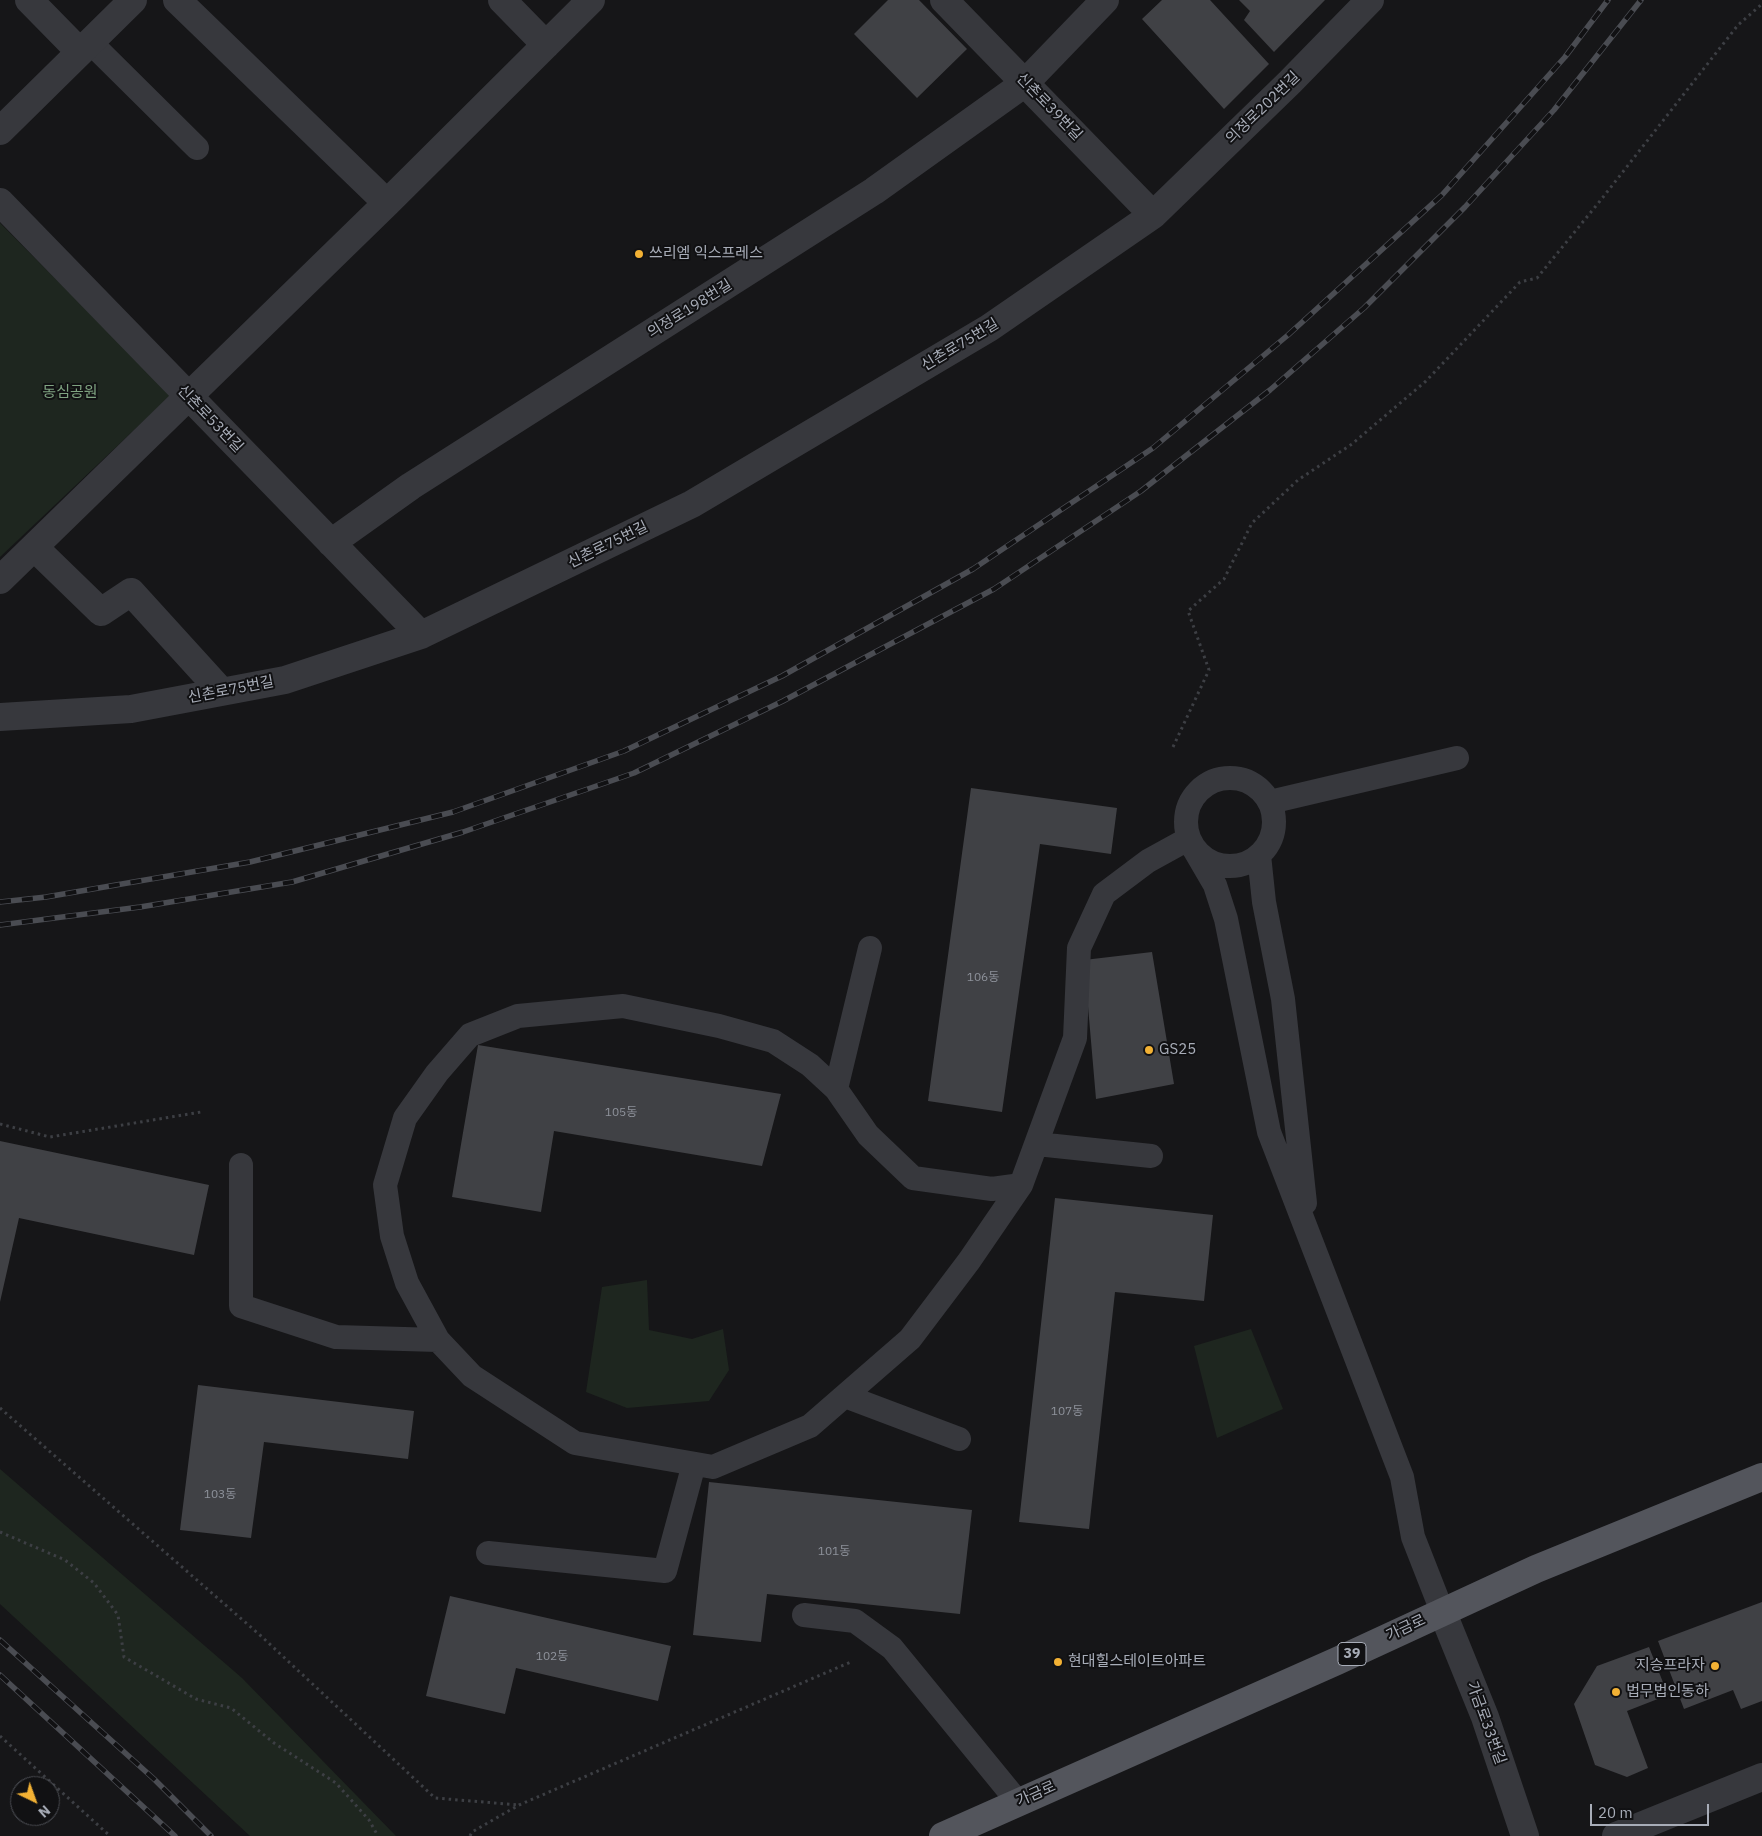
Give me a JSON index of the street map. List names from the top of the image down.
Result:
{
  "streets": {
    "main road": ["가금로", "39"],
    "street": [
      "신촌로39번길",
      "의정로202번길",
      "의정로198번길",
      "신촌로75번길",
      "신촌로53번길",
      "가금로33번길"
    ]
  },
  "crossings": [
    ["신촌로39번길", "의정로202번길"],
    ["신촌로39번길", "의정로198번길"],
    ["신촌로39번길", "신촌로75번길"],
    ["의정로202번길", "신촌로75번길"],
    ["의정로198번길", "신촌로53번길"],
    ["신촌로75번길", "신촌로53번길"],
    ["가금로", "가금로33번길"]
  ],
  "parks": ["동심공원"],
  "places": [
    "쓰리엠 익스프레스",
    "GS25",
    "현대힐스테이트아파트",
    "지승프라자",
    "법무법인동하"
  ],
  "house_numbers": [
    "106동",
    "105동",
    "107동",
    "103동",
    "101동",
    "102동"
  ],
  "scale_bar": "20 m",
  "north": "bottom right"
}
